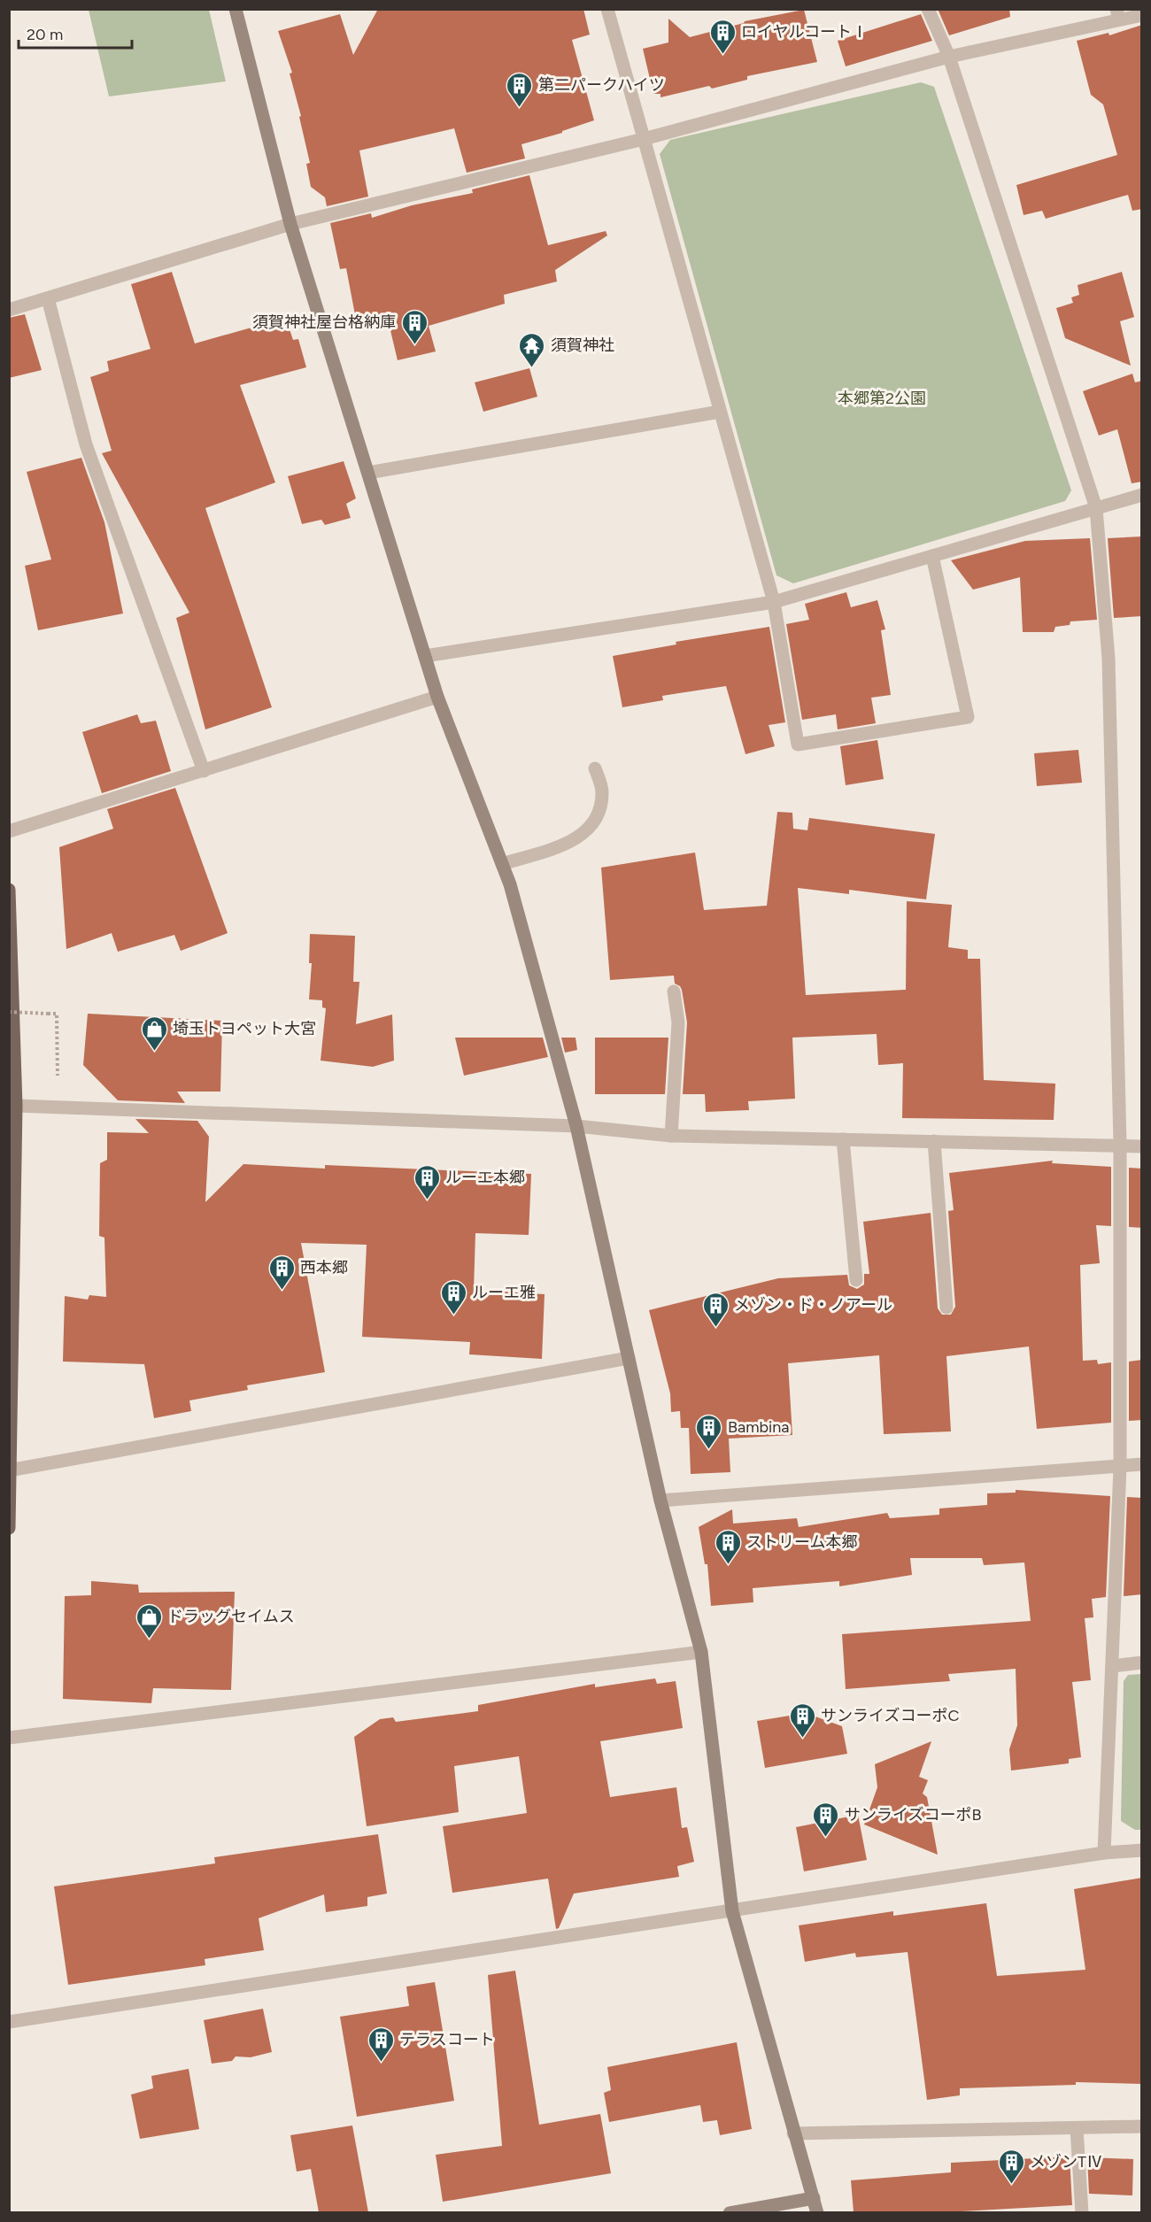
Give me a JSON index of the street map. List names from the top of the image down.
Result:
{
  "parks": ["本郷第2公園"],
  "places": {
    "building": [
      "ロイヤルコートⅠ",
      "第二パークハイツ",
      "須賀神社屋台格納庫",
      "ルーエ本郷",
      "西本郷",
      "ルーエ雅",
      "メゾン・ド・ノアール",
      "Bambina",
      "ストリーム本郷",
      "サンライズコーポC",
      "サンライズコーポB",
      "テラスコート",
      "メゾンTⅣ"
    ],
    "temple": ["須賀神社"],
    "shop": ["埼玉トヨペット大宮", "ドラッグセイムス"]
  },
  "scale_bar": "20 m"
}
